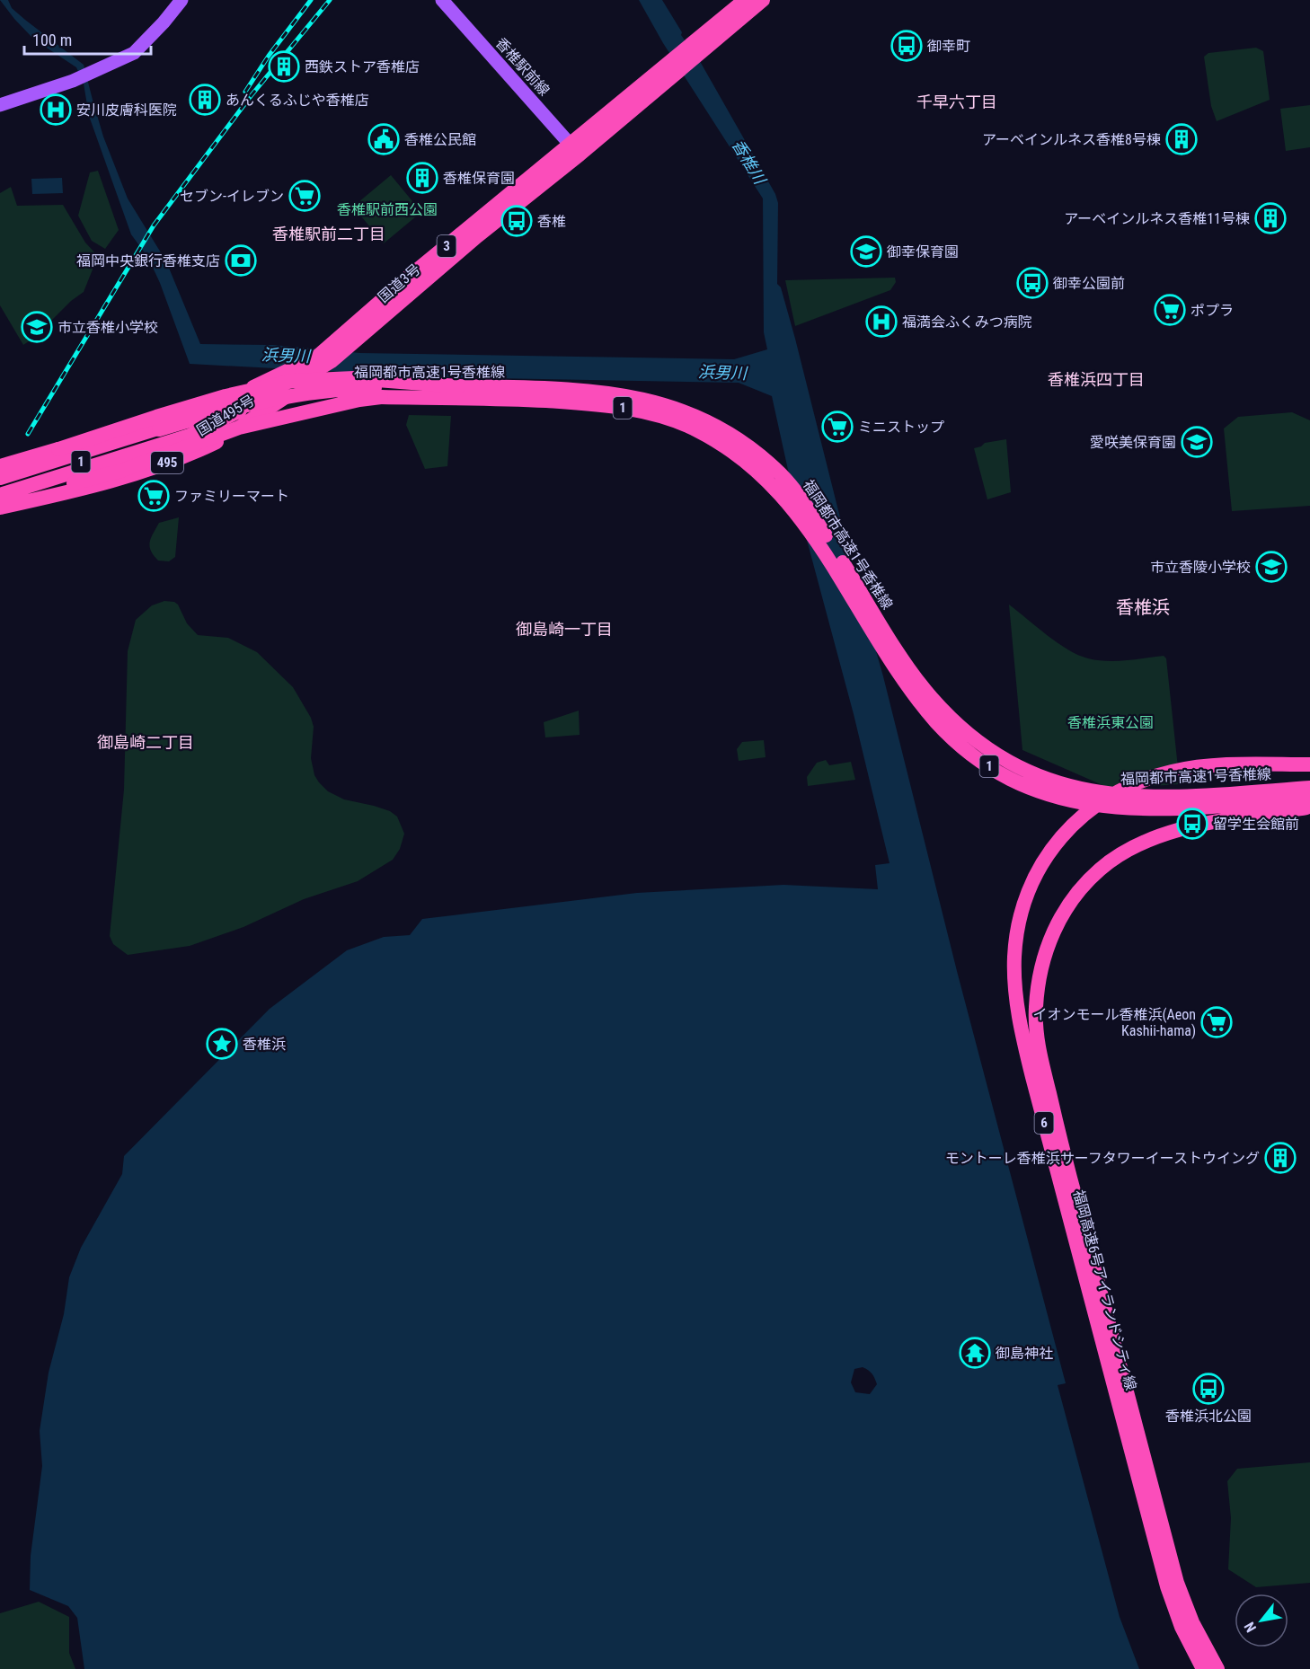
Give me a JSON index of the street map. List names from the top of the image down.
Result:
{
  "streets": {
    "highway": [
      "3",
      "国道3号",
      "福岡都市高速1号香椎線",
      "1",
      "国道495号",
      "495",
      "6",
      "福岡高速6号アイランドシティ線"
    ],
    "main road": ["香椎駅前線"]
  },
  "crossings": [
    ["香椎駅前線", "国道3号"],
    ["国道3号", "1"],
    ["国道3号", "国道495号"],
    ["福岡都市高速1号香椎線", "1"]
  ],
  "districts": [
    "千早六丁目",
    "香椎駅前二丁目",
    "香椎浜四丁目",
    "香椎浜",
    "御島崎一丁目",
    "御島崎二丁目"
  ],
  "water": ["香椎川", "浜男川"],
  "parks": ["香椎駅前西公園", "香椎浜東公園"],
  "places": {
    "bus stop": [
      "御幸町",
      "香椎",
      "御幸公園前",
      "留学生会館前",
      "香椎浜北公園"
    ],
    "building": [
      "西鉄ストア香椎店",
      "あんくるふじや香椎店",
      "アーベインルネス香椎8号棟",
      "香椎保育園",
      "アーベインルネス香椎11号棟",
      "モントーレ香椎浜サーフタワーイーストウイング"
    ],
    "hospital": ["安川皮膚科医院", "福満会ふくみつ病院"],
    "public building": ["香椎公民館"],
    "supermarket": [
      "セブン-イレブン",
      "ポプラ",
      "ミニストップ",
      "ファミリーマート",
      "イオンモール香椎浜(Aeon Kashii-hama)"
    ],
    "school or university": [
      "御幸保育園",
      "市立香椎小学校",
      "愛咲美保育園",
      "市立香陵小学校"
    ],
    "bank": ["福岡中央銀行香椎支店"],
    "place": ["香椎浜"],
    "temple": ["御島神社"]
  },
  "scale_bar": "100 m",
  "north": "bottom left"
}
